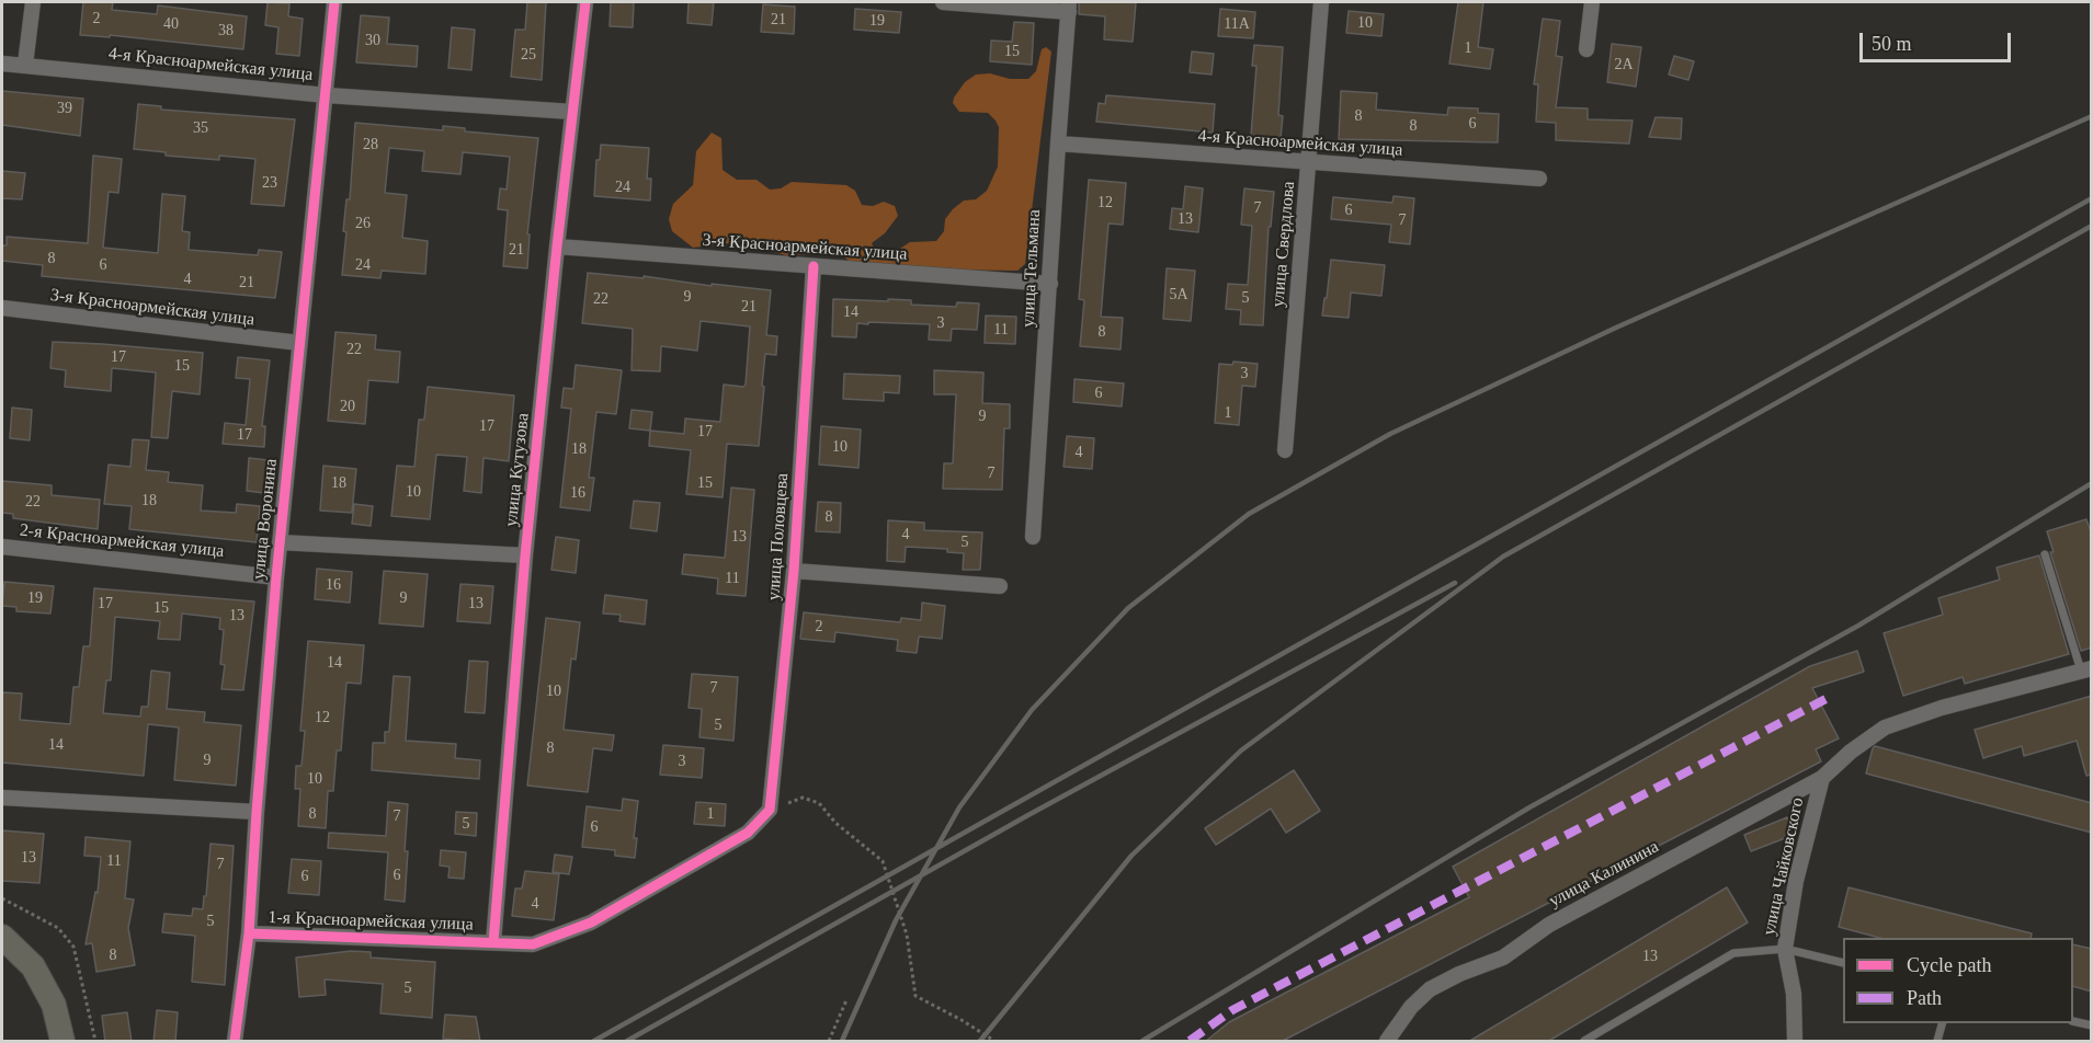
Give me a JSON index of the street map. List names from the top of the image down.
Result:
{
  "streets": {
    "street": [
      "4-я Красноармейская улица",
      "улица Свердлова",
      "3-я Красноармейская улица",
      "улица Тельмана",
      "улица Кутузова",
      "улица Воронина",
      "улица Половцева",
      "2-я Красноармейская улица",
      "улица Чайковского",
      "улица Калинина",
      "1-я Красноармейская улица"
    ]
  },
  "crossings": [
    ["4-я Красноармейская улица", "улица Свердлова"],
    ["4-я Красноармейская улица", "улица Тельмана"],
    ["4-я Красноармейская улица", "улица Кутузова"],
    ["4-я Красноармейская улица", "улица Воронина"],
    ["3-я Красноармейская улица", "улица Тельмана"],
    ["3-я Красноармейская улица", "улица Кутузова"],
    ["3-я Красноармейская улица", "улица Воронина"],
    ["3-я Красноармейская улица", "улица Половцева"],
    ["улица Кутузова", "1-я Красноармейская улица"],
    ["улица Воронина", "2-я Красноармейская улица"],
    ["улица Воронина", "1-я Красноармейская улица"],
    ["улица Половцева", "1-я Красноармейская улица"],
    ["улица Чайковского", "улица Калинина"]
  ],
  "house_numbers": [
    "2",
    "21",
    "19",
    "10",
    "40",
    "11А",
    "38",
    "30",
    "1",
    "15",
    "25",
    "2А",
    "39",
    "8",
    "6",
    "8",
    "35",
    "28",
    "23",
    "24",
    "12",
    "7",
    "6",
    "13",
    "7",
    "26",
    "21",
    "8",
    "6",
    "24",
    "4",
    "21",
    "5А",
    "9",
    "5",
    "22",
    "21",
    "14",
    "3",
    "11",
    "8",
    "22",
    "17",
    "15",
    "3",
    "6",
    "20",
    "1",
    "9",
    "17",
    "17",
    "17",
    "10",
    "18",
    "4",
    "7",
    "18",
    "15",
    "10",
    "16",
    "18",
    "22",
    "8",
    "4",
    "13",
    "5",
    "11",
    "16",
    "19",
    "9",
    "17",
    "13",
    "15",
    "13",
    "2",
    "14",
    "7",
    "10",
    "12",
    "5",
    "14",
    "8",
    "9",
    "3",
    "10",
    "8",
    "1",
    "7",
    "5",
    "6",
    "13",
    "11",
    "7",
    "6",
    "6",
    "4",
    "5",
    "8",
    "13",
    "5"
  ],
  "legend": ["Cycle path", "Path"],
  "scale_bar": "50 m"
}
